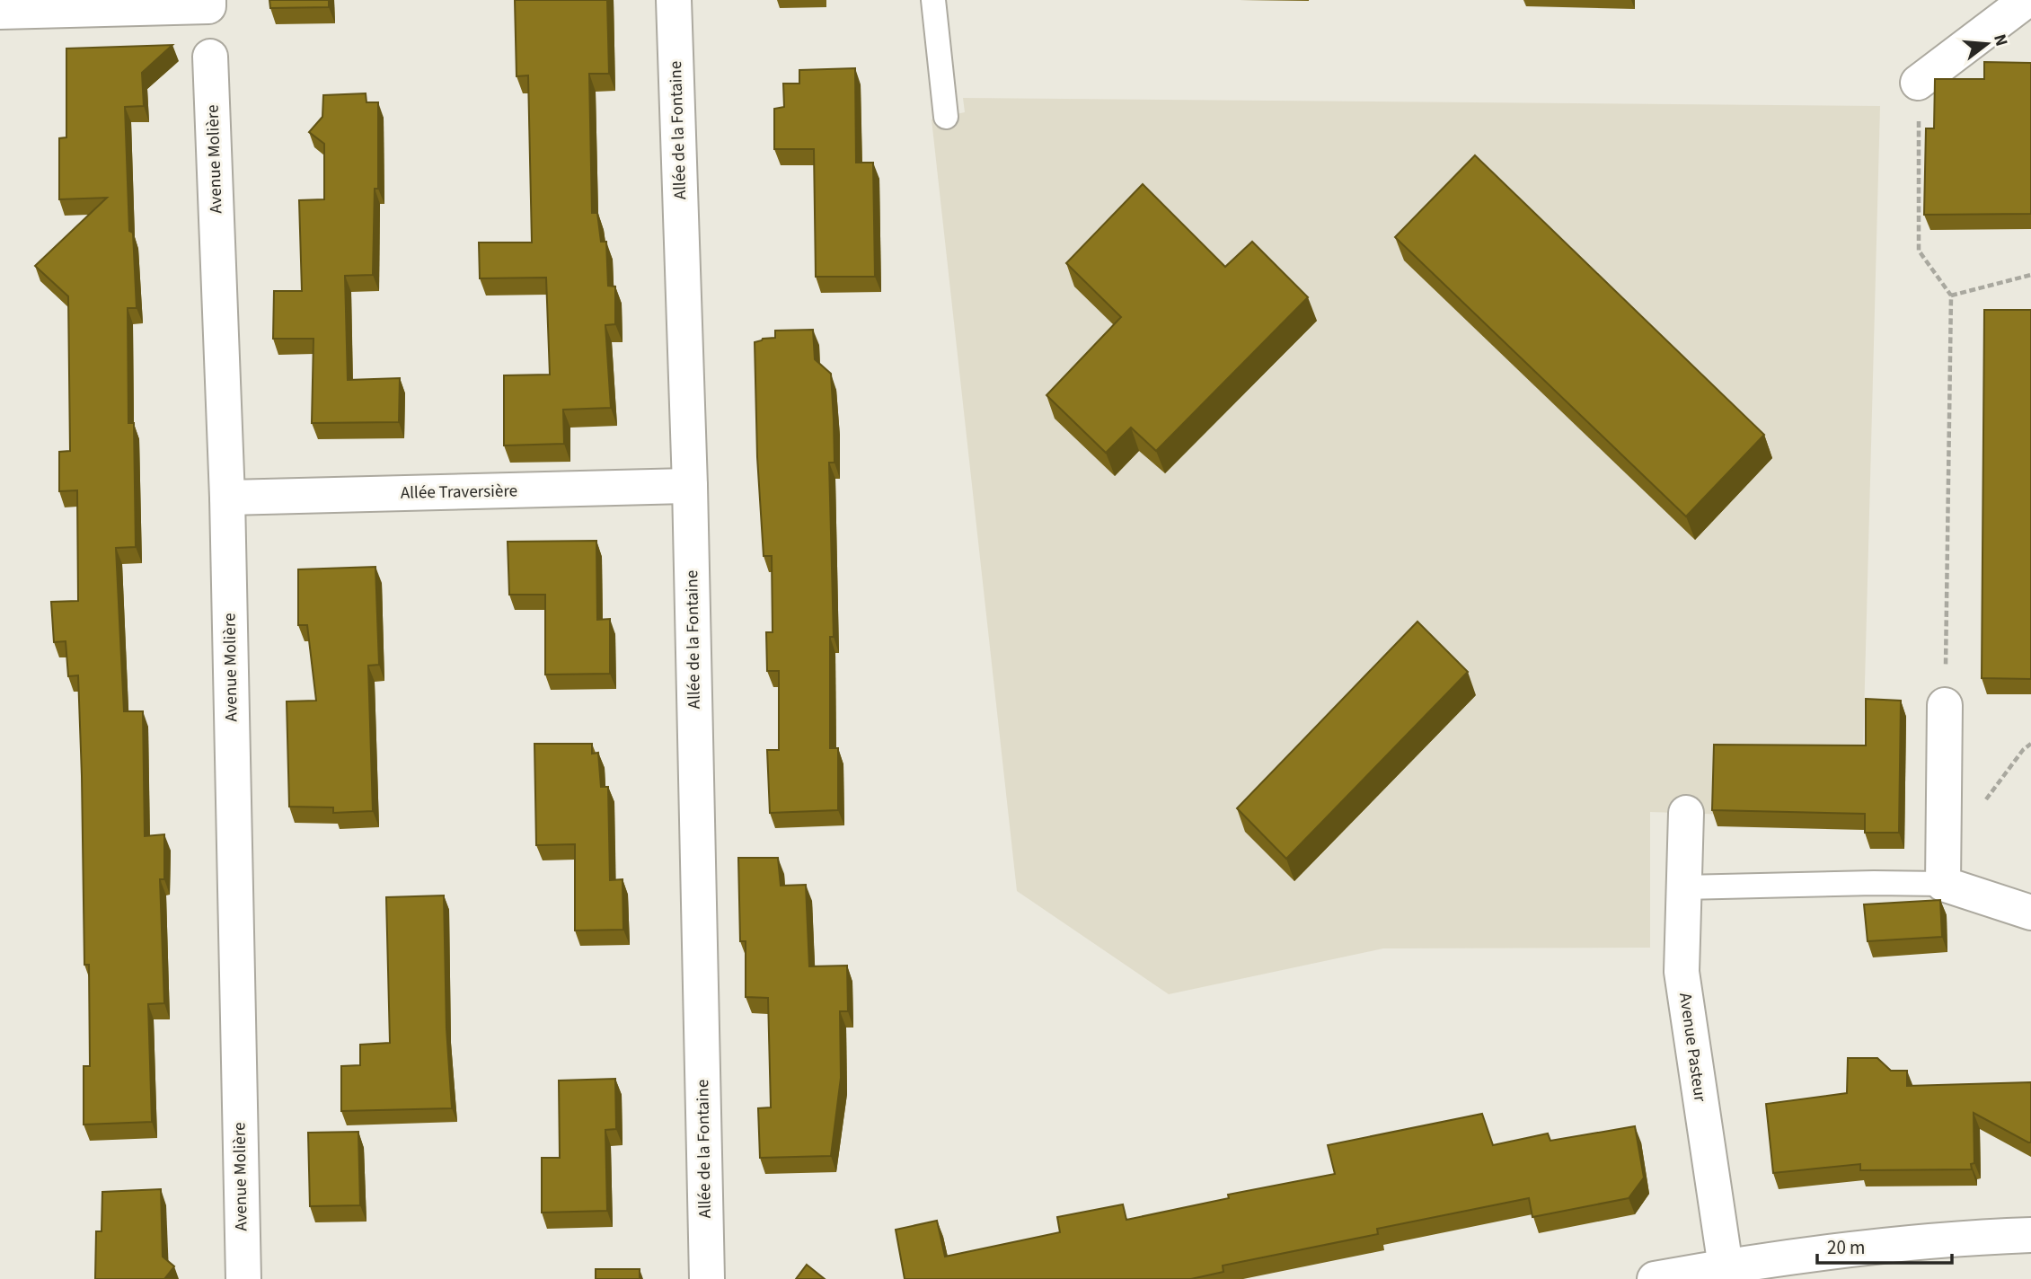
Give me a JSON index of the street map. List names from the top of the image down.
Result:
{
  "streets": {
    "street": [
      "Allée de la Fontaine",
      "Avenue Molière",
      "Allée Traversière",
      "Avenue Pasteur"
    ]
  },
  "crossings": [
    ["Allée de la Fontaine", "Allée Traversière"],
    ["Avenue Molière", "Allée Traversière"]
  ],
  "scale_bar": "20 m",
  "north": "right"
}
